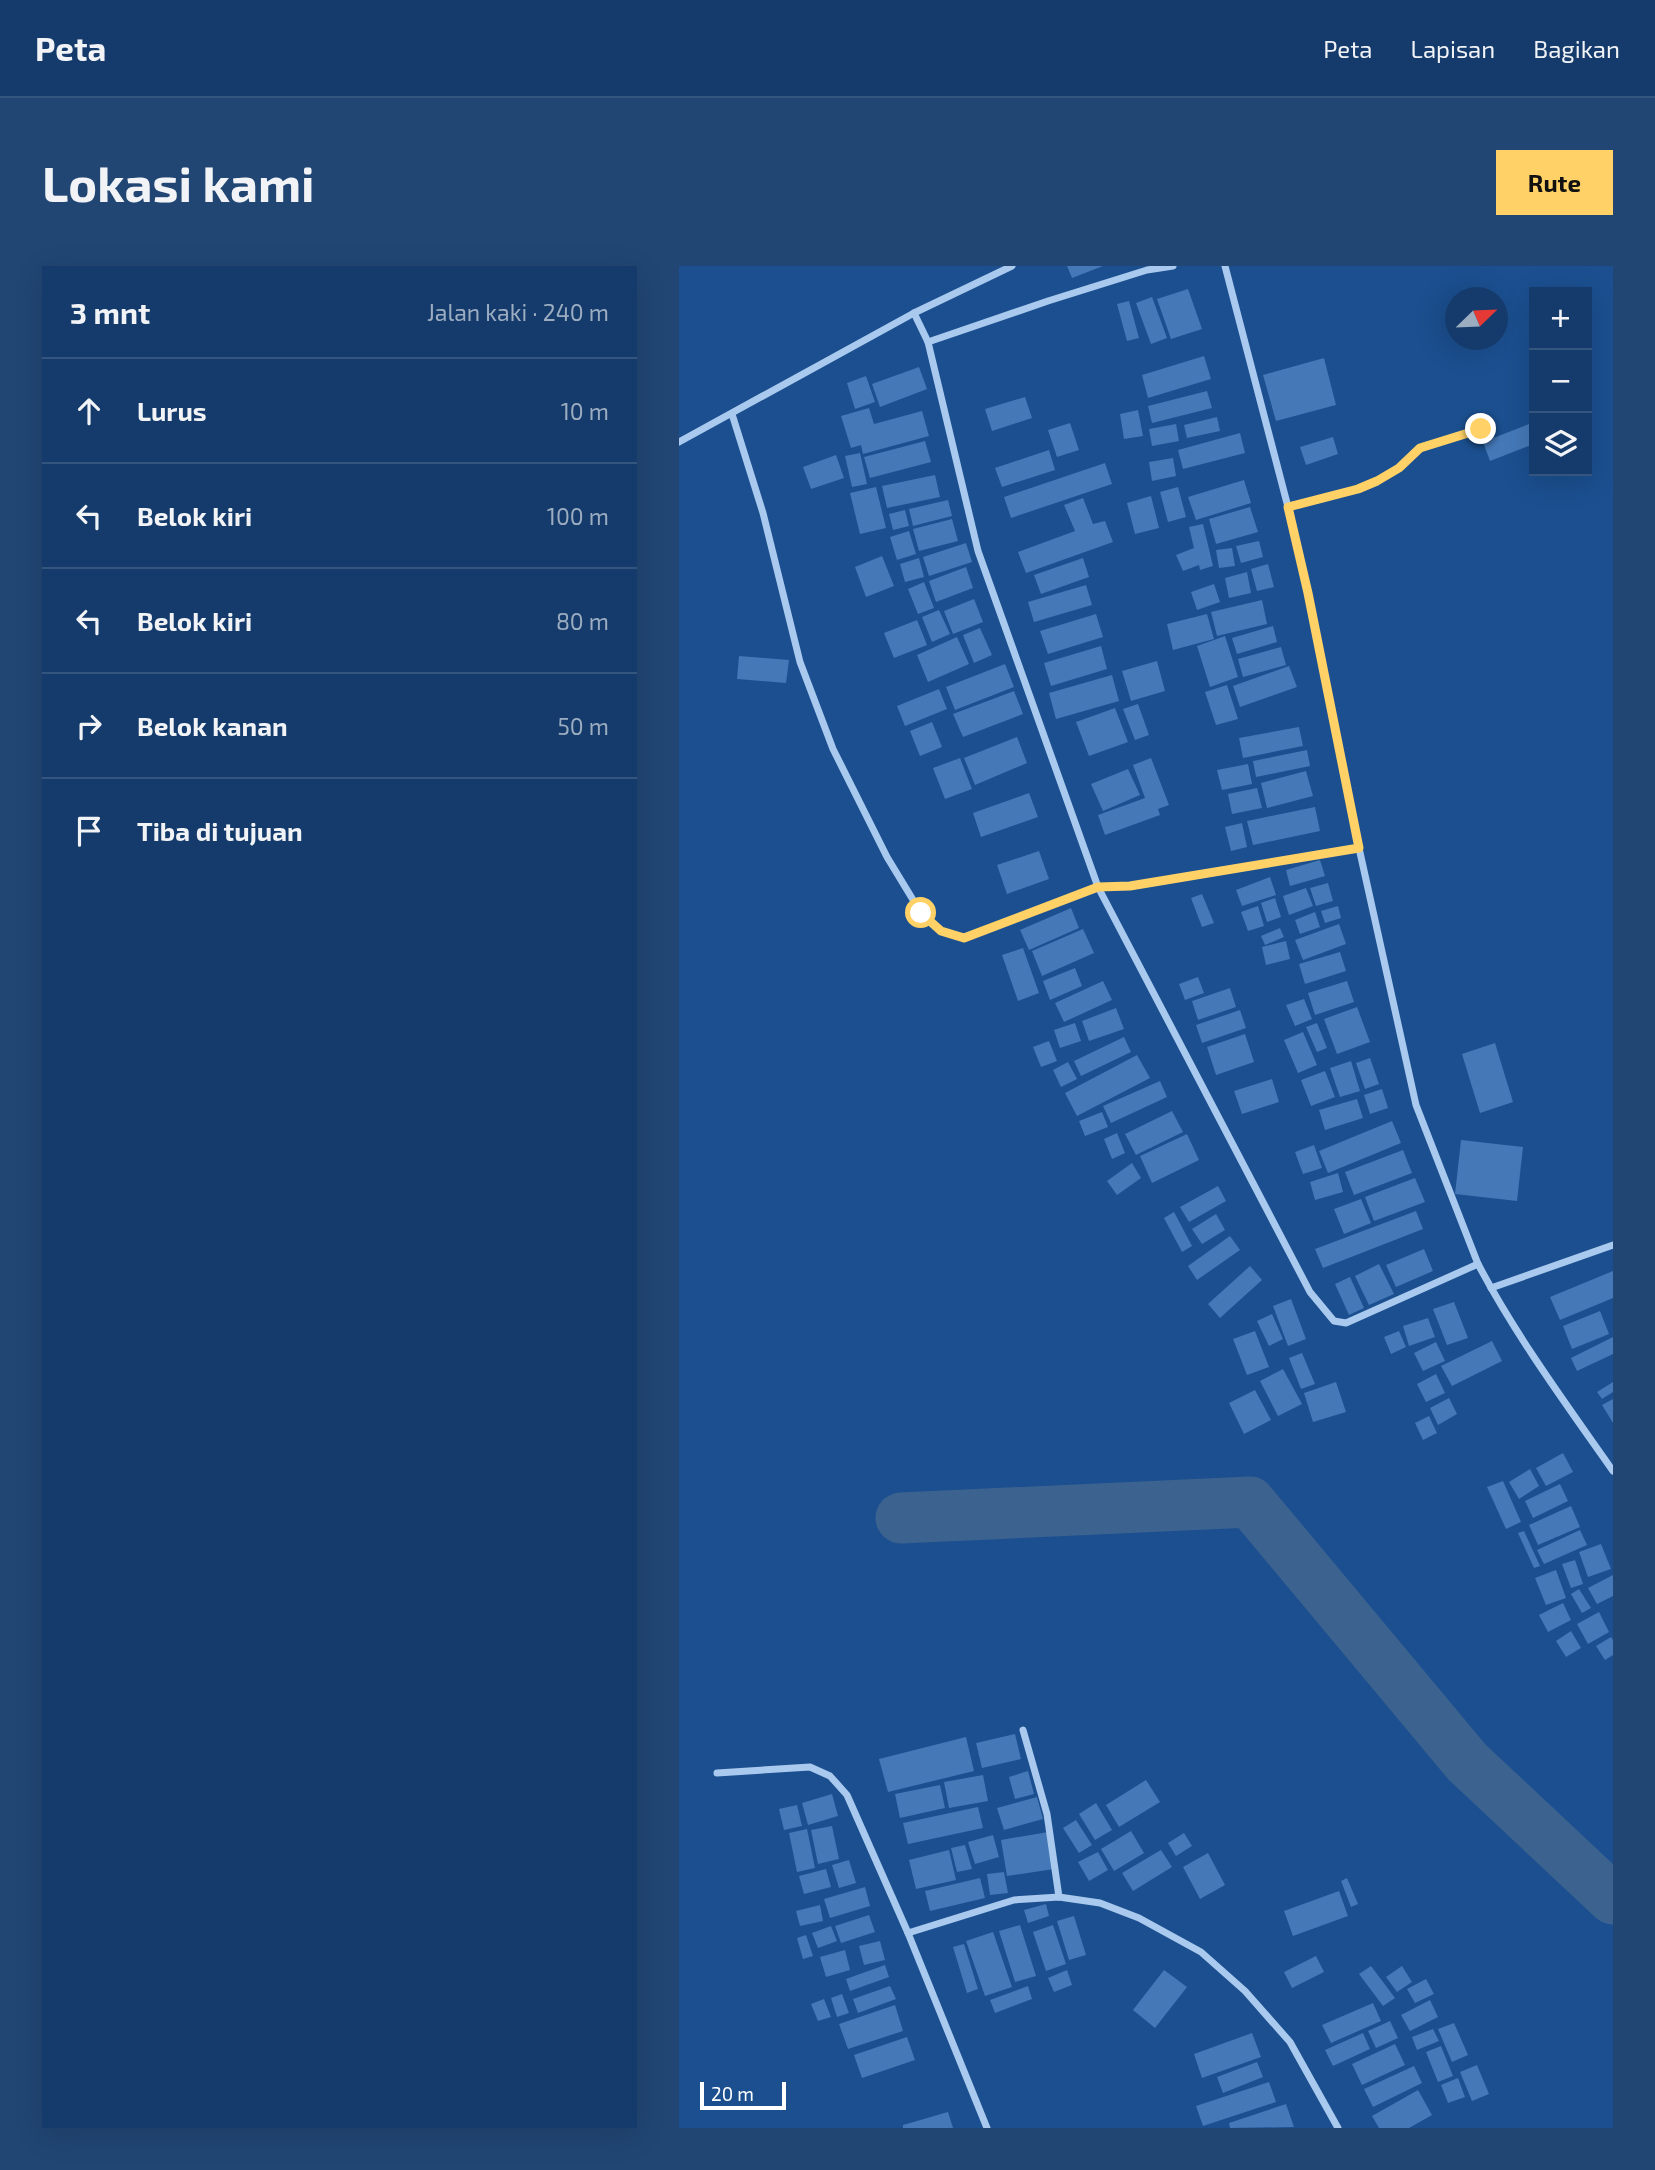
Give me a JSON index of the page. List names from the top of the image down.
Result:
{
  "scale_bar": "20 m",
  "north": "top right",
  "page": {
    "header": "Peta",
    "nav": ["Peta", "Lapisan", "Bagikan"],
    "buttons": "Rute",
    "title": "Lokasi kami",
    "heading": ["3 mnt", "Jalan kaki · 240 m"],
    "map_buttons": ["+", "−"],
    "list": [
      ["Lurus", "10 m"],
      ["Belok kiri", "100 m"],
      ["Belok kiri", "80 m"],
      ["Belok kanan", "50 m"],
      "Tiba di tujuan"
    ],
    "scale": "20 m"
  }
}
